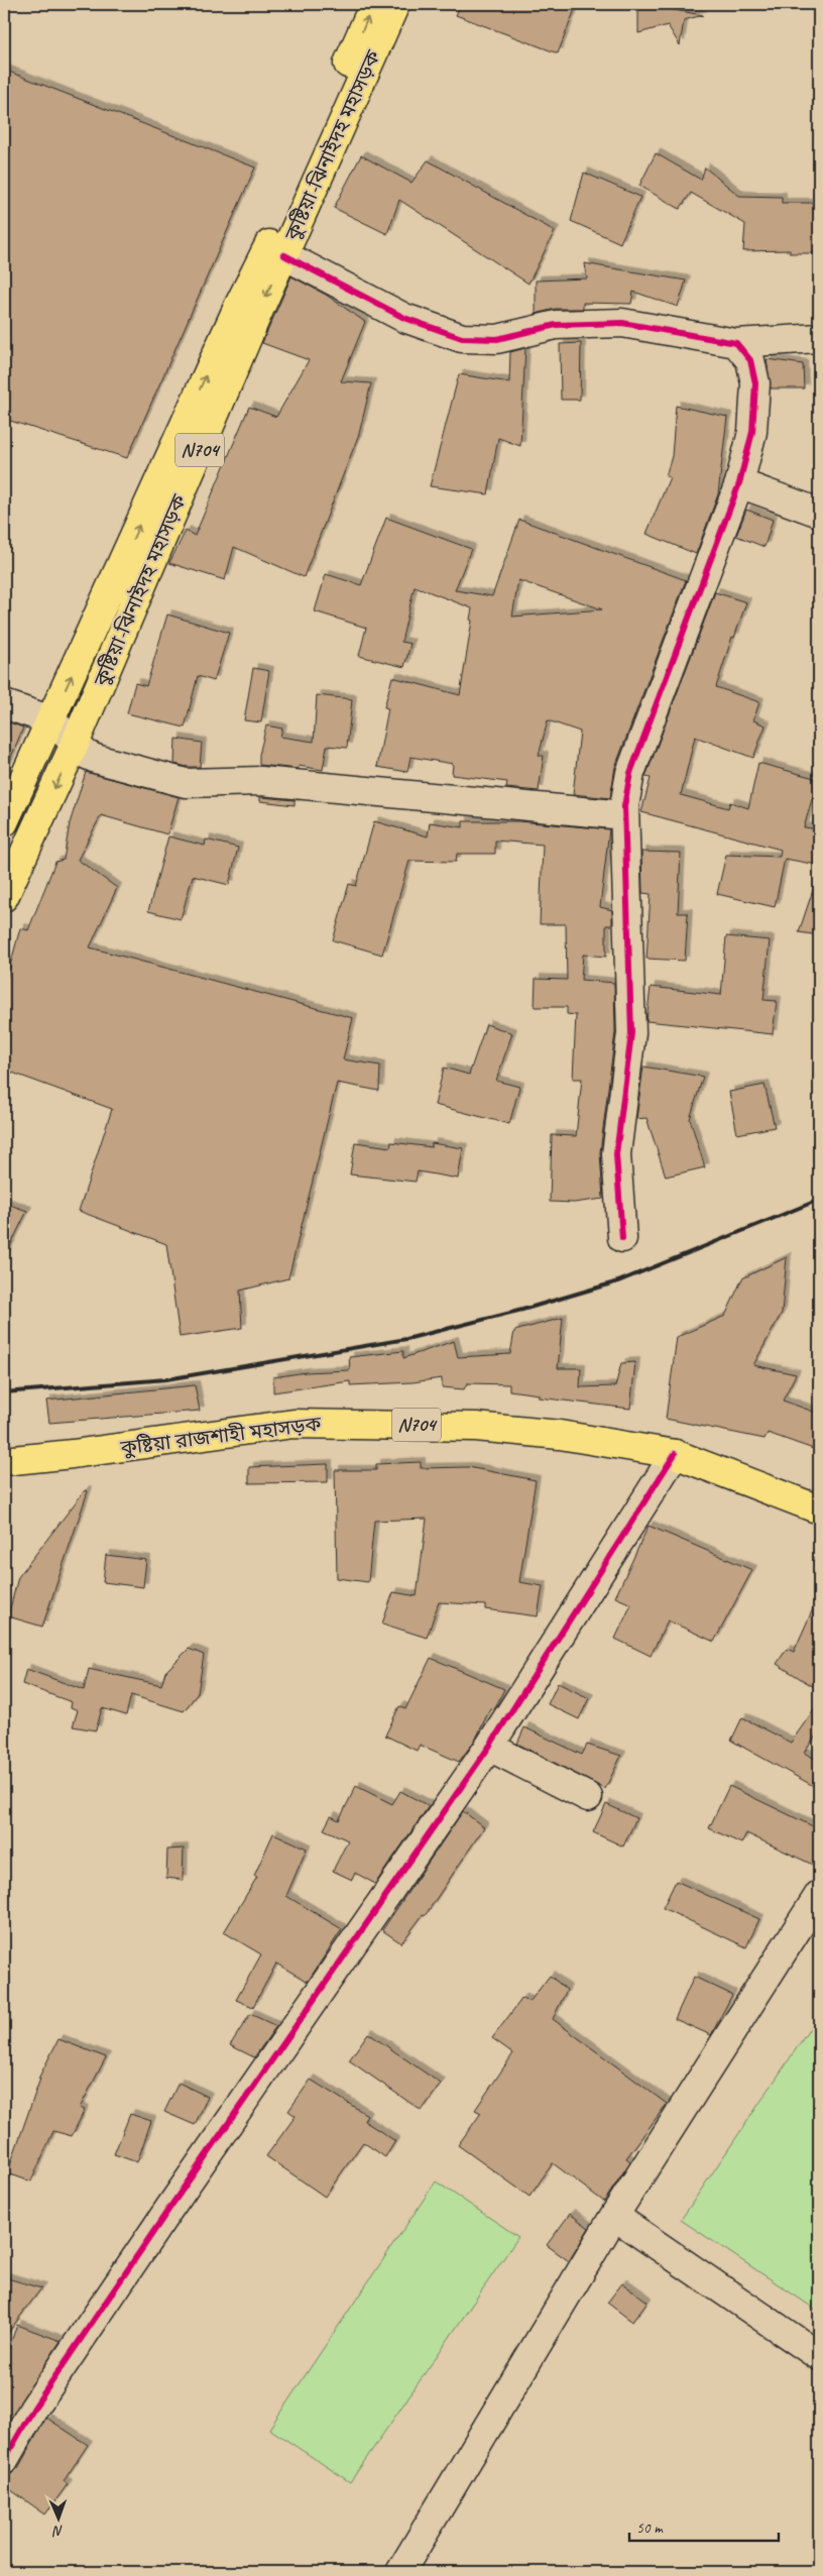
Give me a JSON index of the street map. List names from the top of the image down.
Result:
{
  "streets": {
    "highway": ["কুষ্টিয়া-ঝিনাইদহ মহাসড়ক", "N704", "কুষ্টিয়া রাজশাহী মহাসড়ক"]
  },
  "scale_bar": "50 m",
  "north": "bottom"
}
